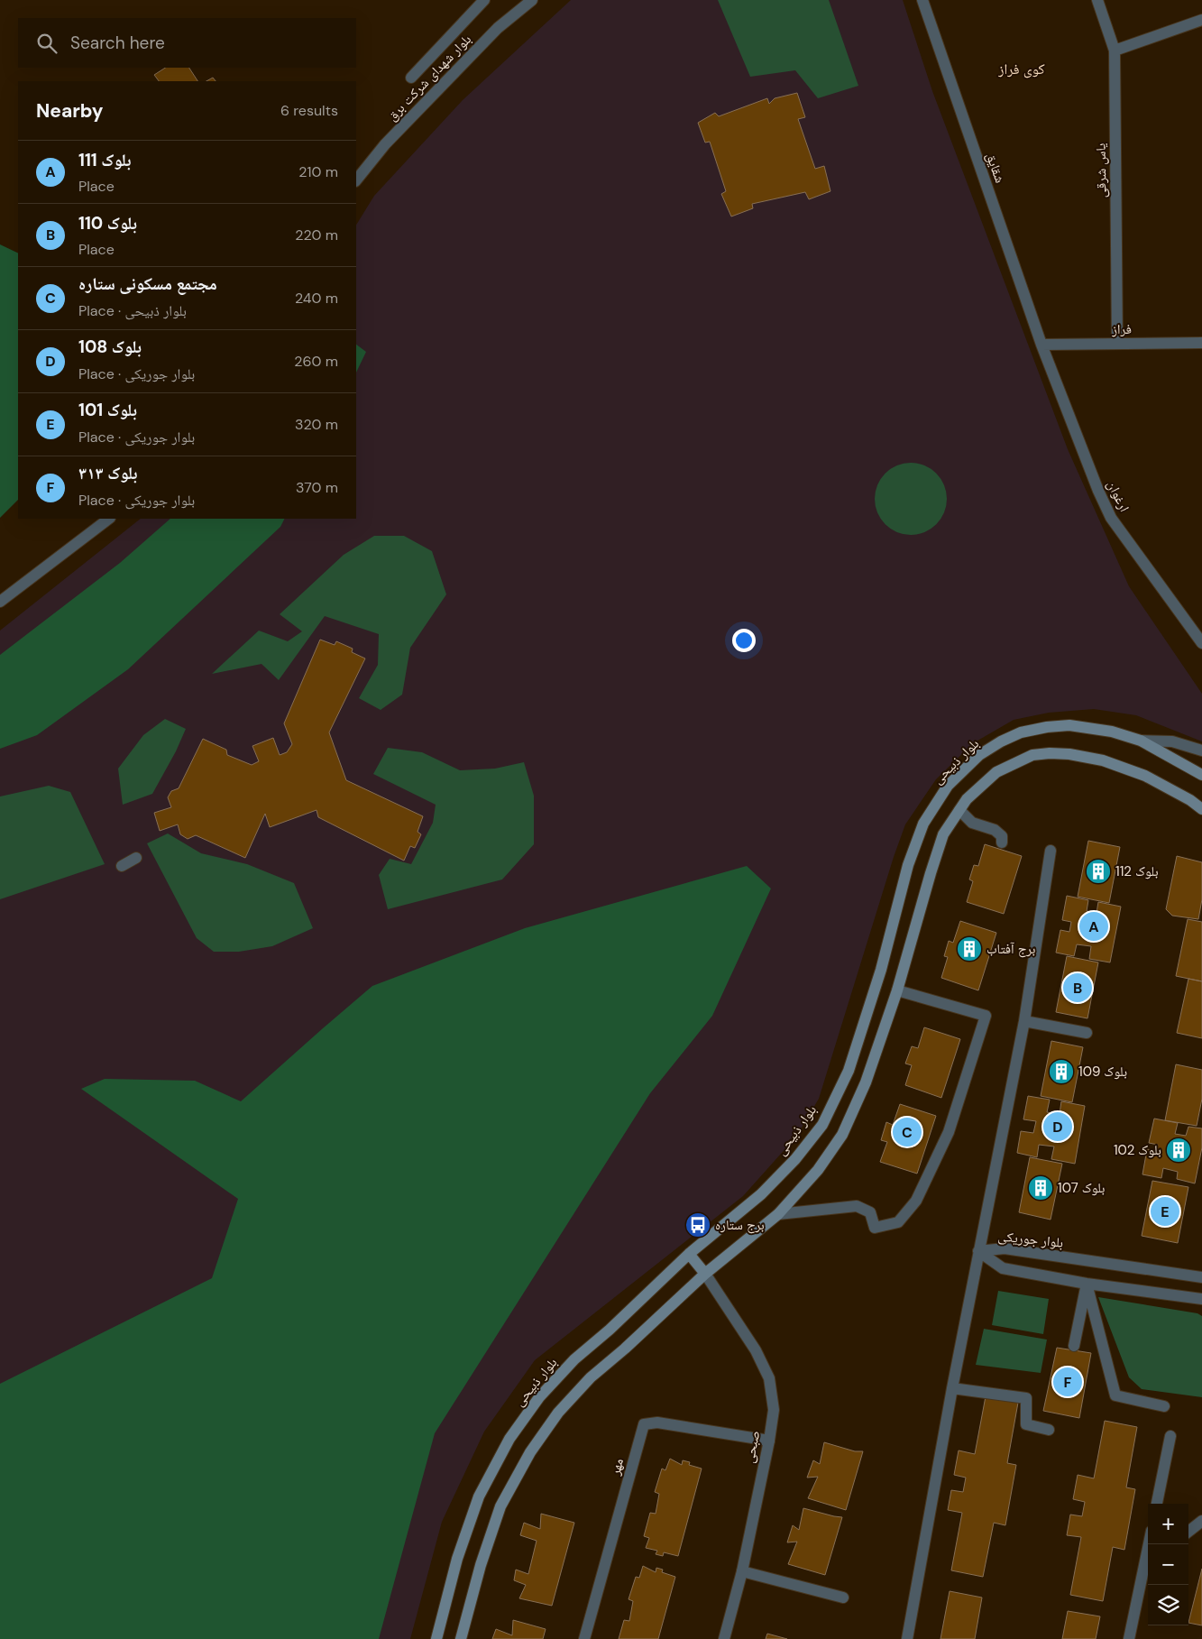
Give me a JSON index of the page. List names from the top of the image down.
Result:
{
  "streets": {
    "main road": ["بلوار ذبیحی"],
    "street": [
      "بلوار شهدای شرکت برق",
      "شقایق",
      "یاس شرقی",
      "فراز",
      "ارغوان",
      "بلوار جوریکی",
      "صبحی",
      "مهر"
    ]
  },
  "crossings": [
    ["شقایق", "فراز"],
    ["شقایق", "ارغوان"],
    ["یاس شرقی", "فراز"],
    ["فراز", "ارغوان"],
    ["صبحی", "مهر"]
  ],
  "districts": ["کوی فراز"],
  "places": {
    "building": [
      "بلوک 112",
      "برج آفتاب",
      "بلوک 109",
      "بلوک 102",
      "بلوک 107"
    ],
    "bus stop": ["برج ستاره"]
  },
  "page": {
    "search": "Search here",
    "heading": ["Nearby", "6 results"],
    "list": [
      {
        "mark": "A",
        "name": "بلوک 111",
        "note": "Place",
        "value": "210 m"
      },
      {
        "mark": "B",
        "name": "بلوک 110",
        "note": "Place",
        "value": "220 m"
      },
      {
        "mark": "C",
        "name": "مجتمع مسکونی ستاره",
        "note": "Place · بلوار ذبیحی",
        "value": "240 m"
      },
      {
        "mark": "D",
        "name": "بلوک 108",
        "note": "Place · بلوار جوریکی",
        "value": "260 m"
      },
      {
        "mark": "E",
        "name": "بلوک 101",
        "note": "Place · بلوار جوریکی",
        "value": "320 m"
      },
      {
        "mark": "F",
        "name": "بلوک ۳۱۳",
        "note": "Place · بلوار جوریکی",
        "value": "370 m"
      }
    ],
    "pins": [
      "A",
      "B",
      "D",
      "C",
      "E",
      "F"
    ],
    "map_buttons": ["+", "−"]
  }
}
